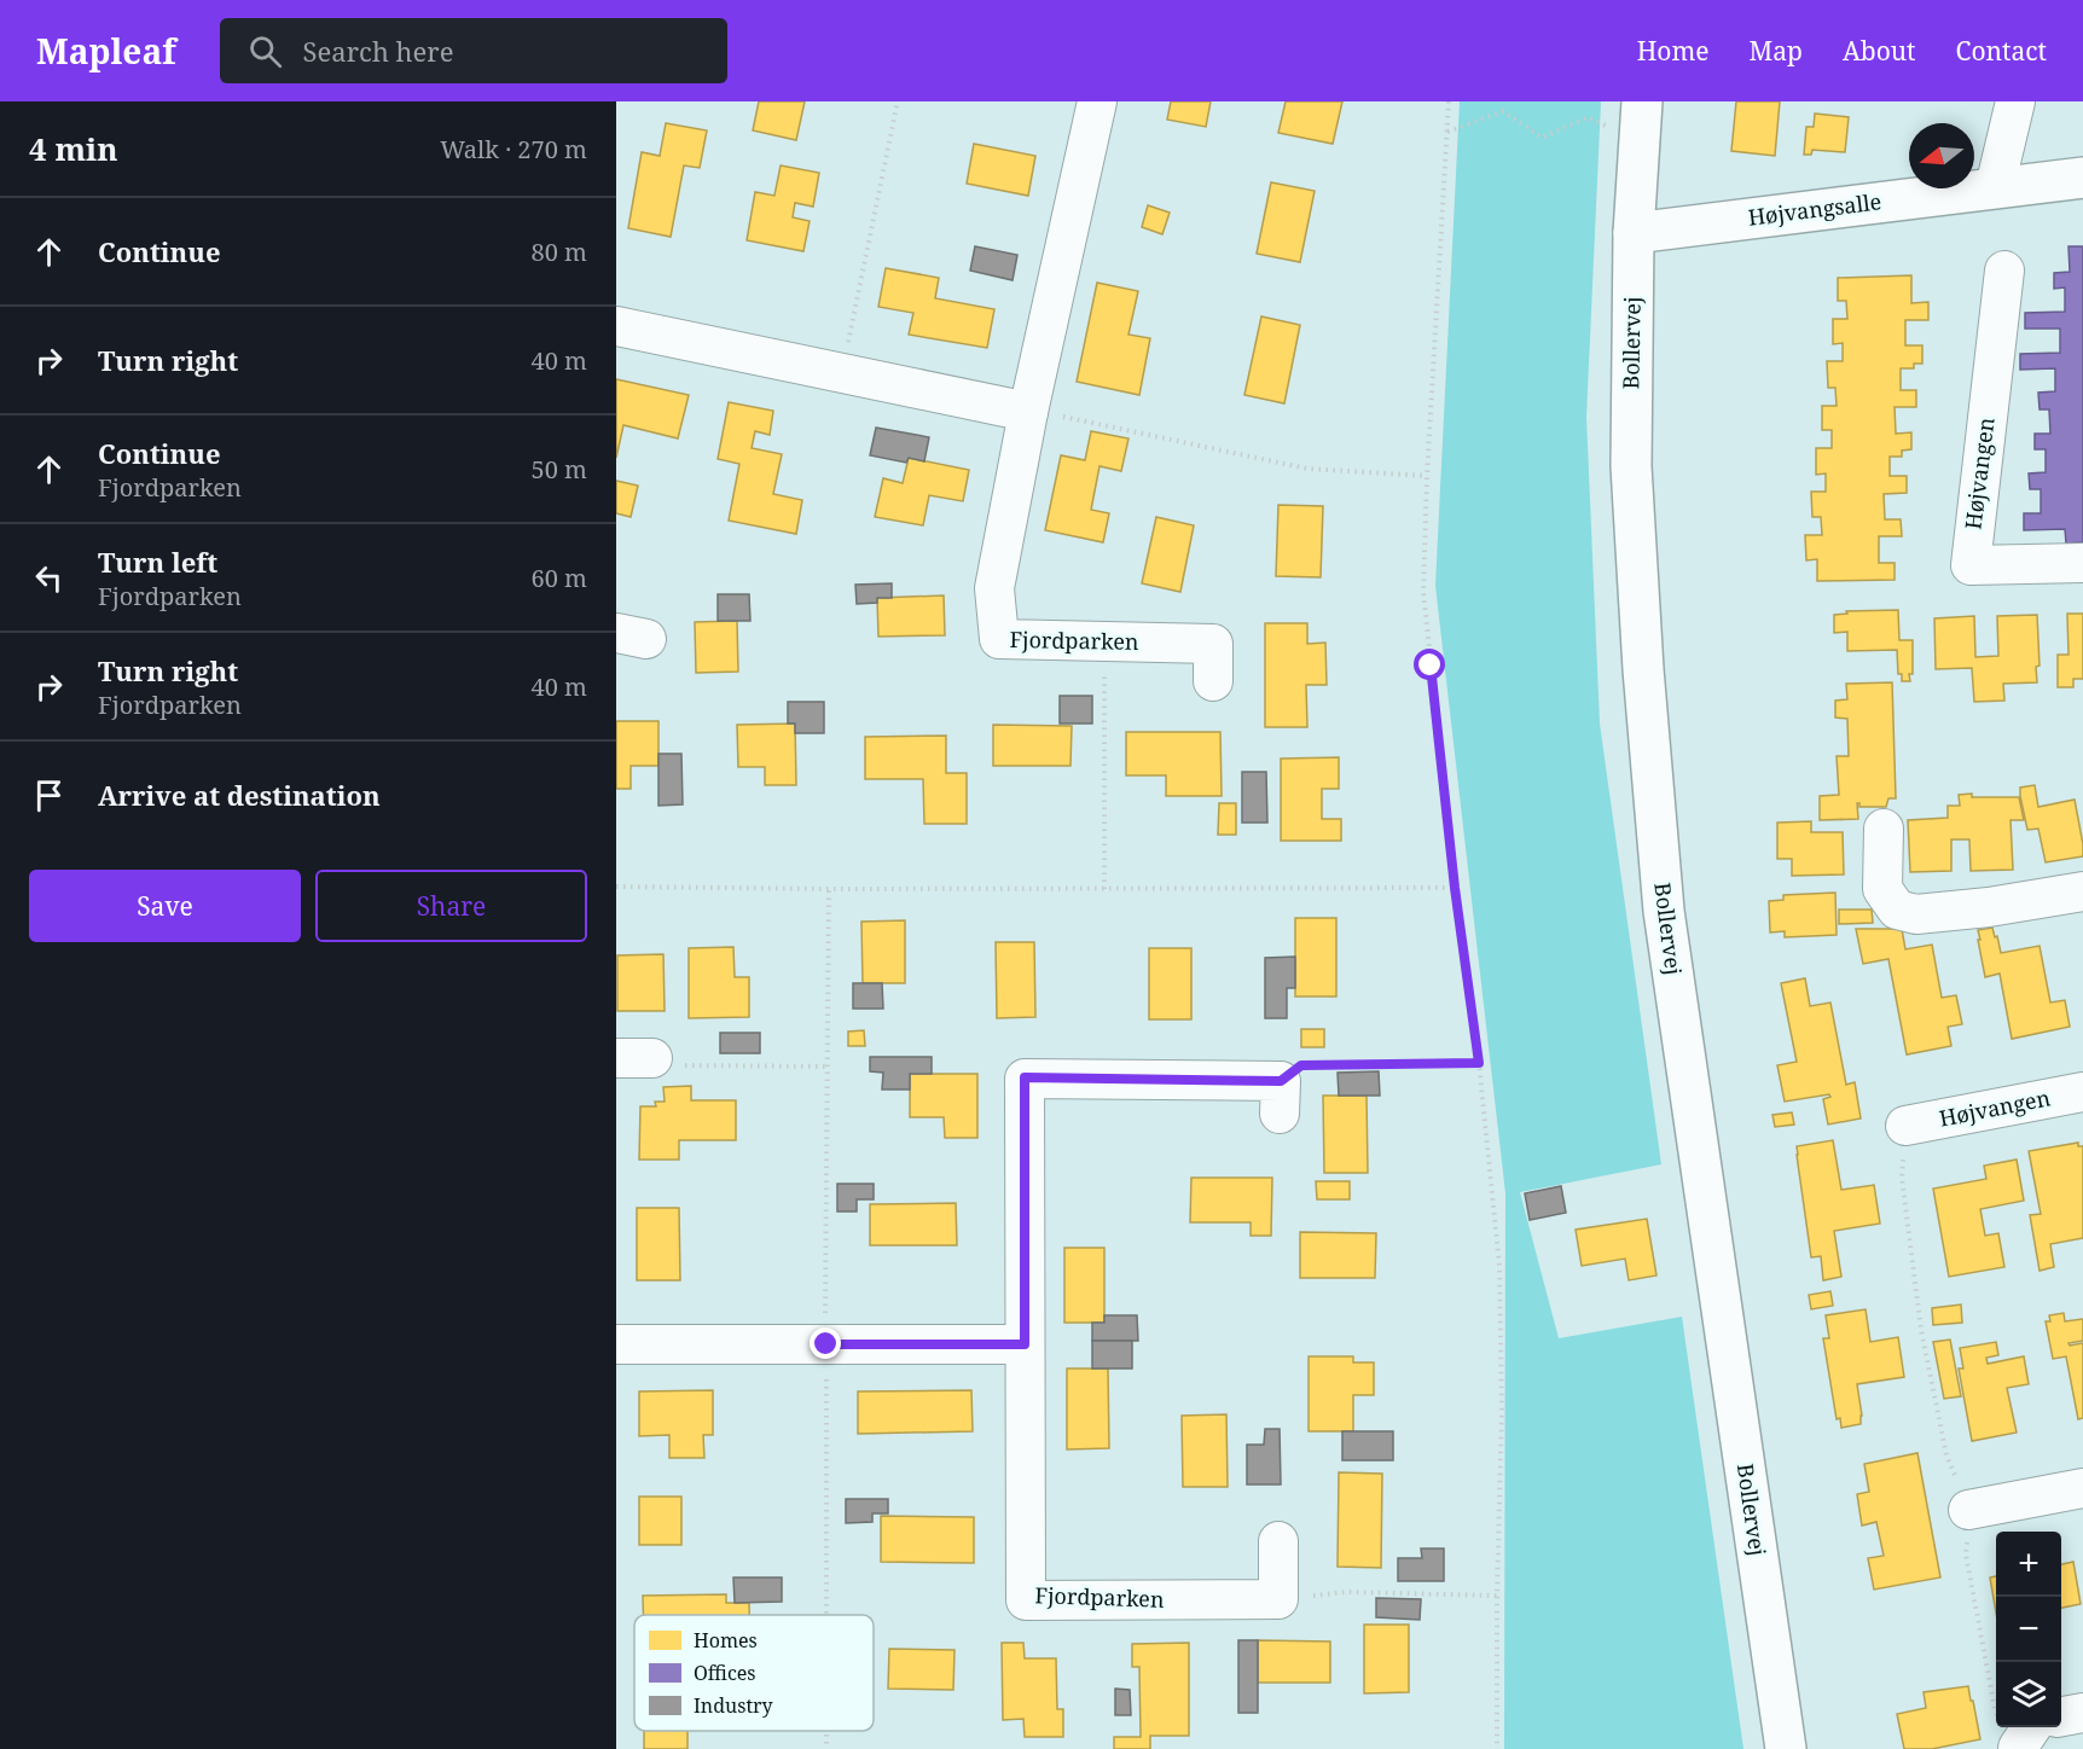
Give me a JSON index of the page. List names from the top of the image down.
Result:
{
  "streets": {
    "main road": ["Højvangsalle", "Bollervej"],
    "street": ["Højvangen", "Fjordparken"]
  },
  "crossings": [
    ["Højvangsalle", "Bollervej"]
  ],
  "legend": ["Homes", "Offices", "Industry"],
  "north": "left",
  "page": {
    "header": "Mapleaf",
    "search": "Search here",
    "nav": [
      "Home",
      "Map",
      "About",
      "Contact"
    ],
    "heading": ["4 min", "Walk · 270 m"],
    "list": [
      ["Continue", "80 m"],
      ["Turn right", "40 m"],
      ["Continue", "Fjordparken", "50 m"],
      ["Turn left", "Fjordparken", "60 m"],
      ["Turn right", "Fjordparken", "40 m"],
      "Arrive at destination"
    ],
    "buttons": ["Save", "Share"],
    "map_buttons": ["+", "−"]
  }
}
